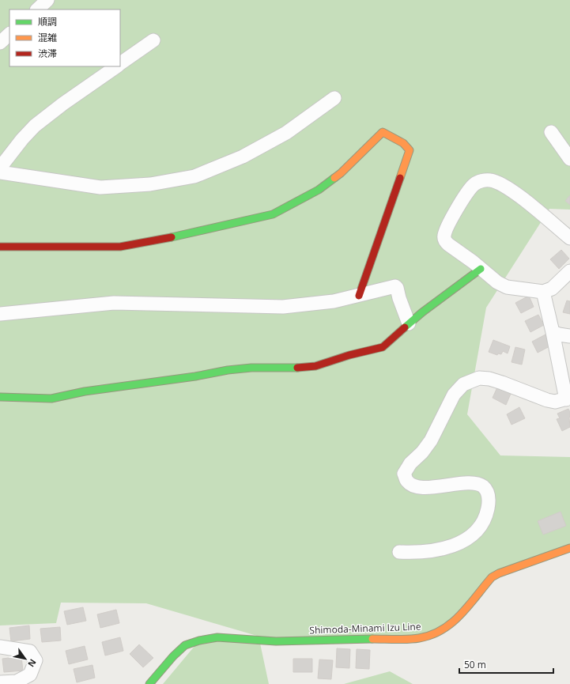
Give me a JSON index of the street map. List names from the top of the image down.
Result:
{
  "streets": {
    "street": ["Shimoda-Minami Izu Line"]
  },
  "legend": ["順調", "混雑", "渋滞"],
  "scale_bar": "50 m",
  "north": "bottom right"
}
